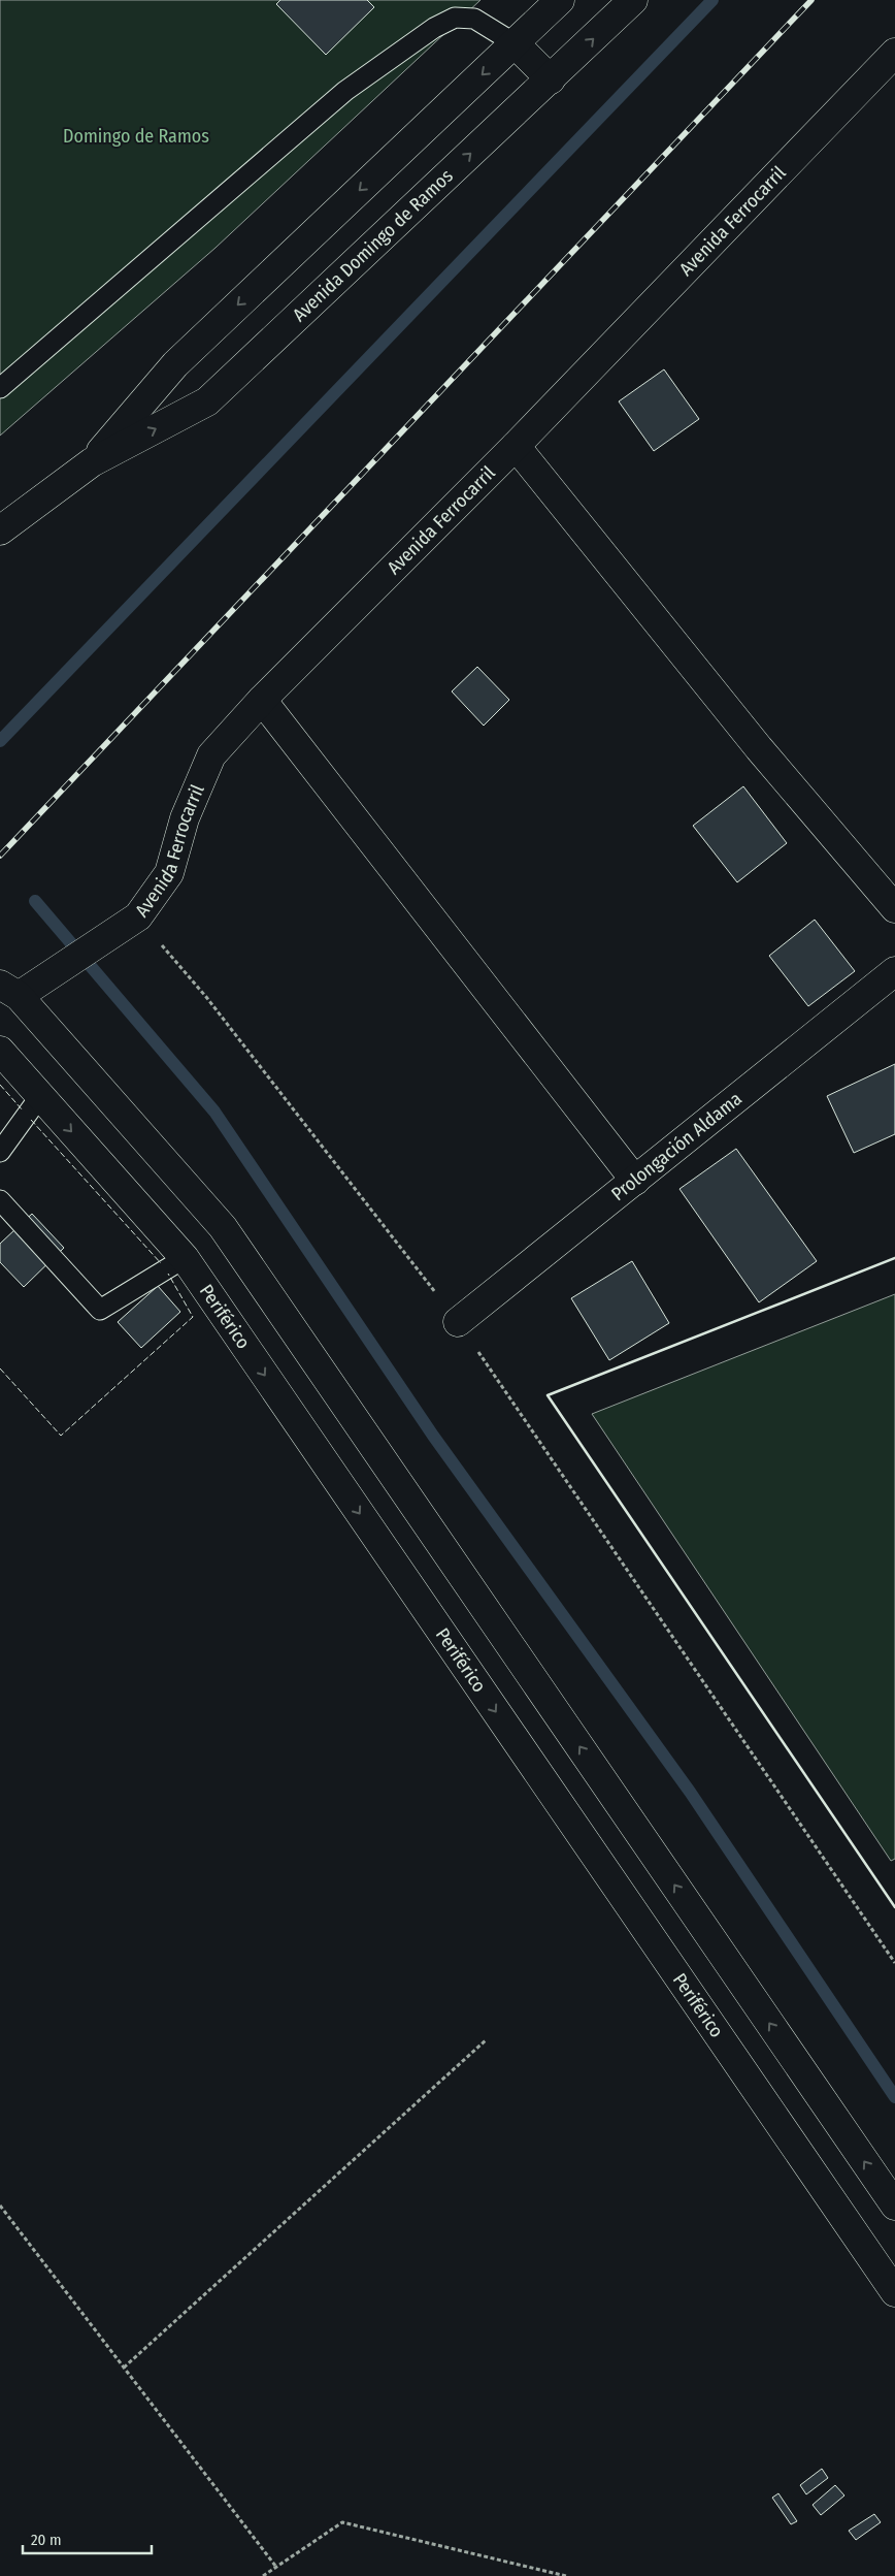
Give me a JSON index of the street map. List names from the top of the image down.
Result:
{
  "streets": {
    "street": [
      "Avenida Ferrocarril",
      "Avenida Domingo de Ramos",
      "Prolongación Aldama",
      "Periférico"
    ]
  },
  "parks": ["Domingo de Ramos"],
  "scale_bar": "20 m"
}
